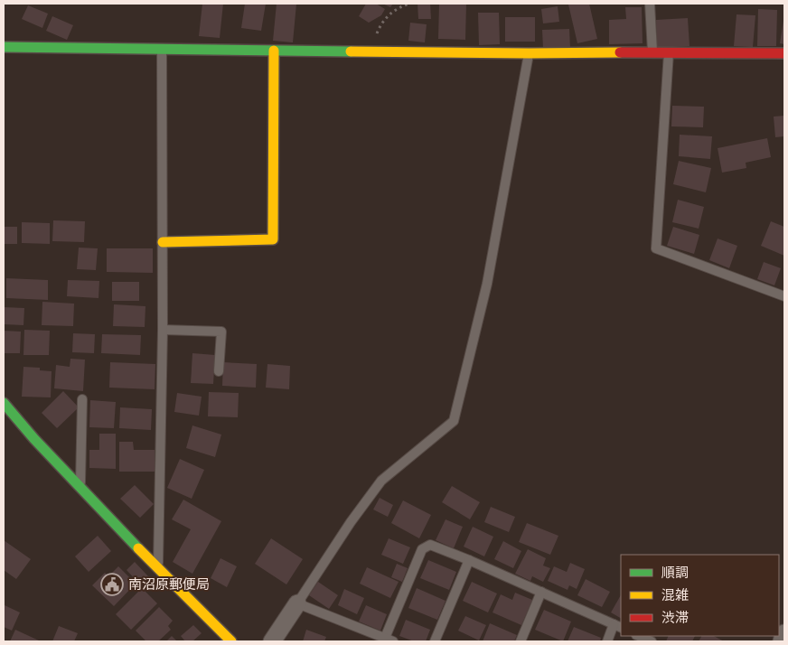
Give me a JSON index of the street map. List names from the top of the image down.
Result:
{
  "places": {
    "public building": ["南沼原郵便局"]
  },
  "legend": ["順調", "混雑", "渋滞"]
}
